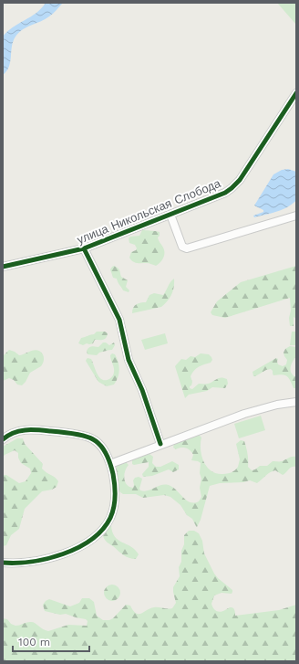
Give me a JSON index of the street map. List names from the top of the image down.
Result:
{
  "streets": {
    "street": ["улица Никольская Слобода"]
  },
  "scale_bar": "100 m"
}
